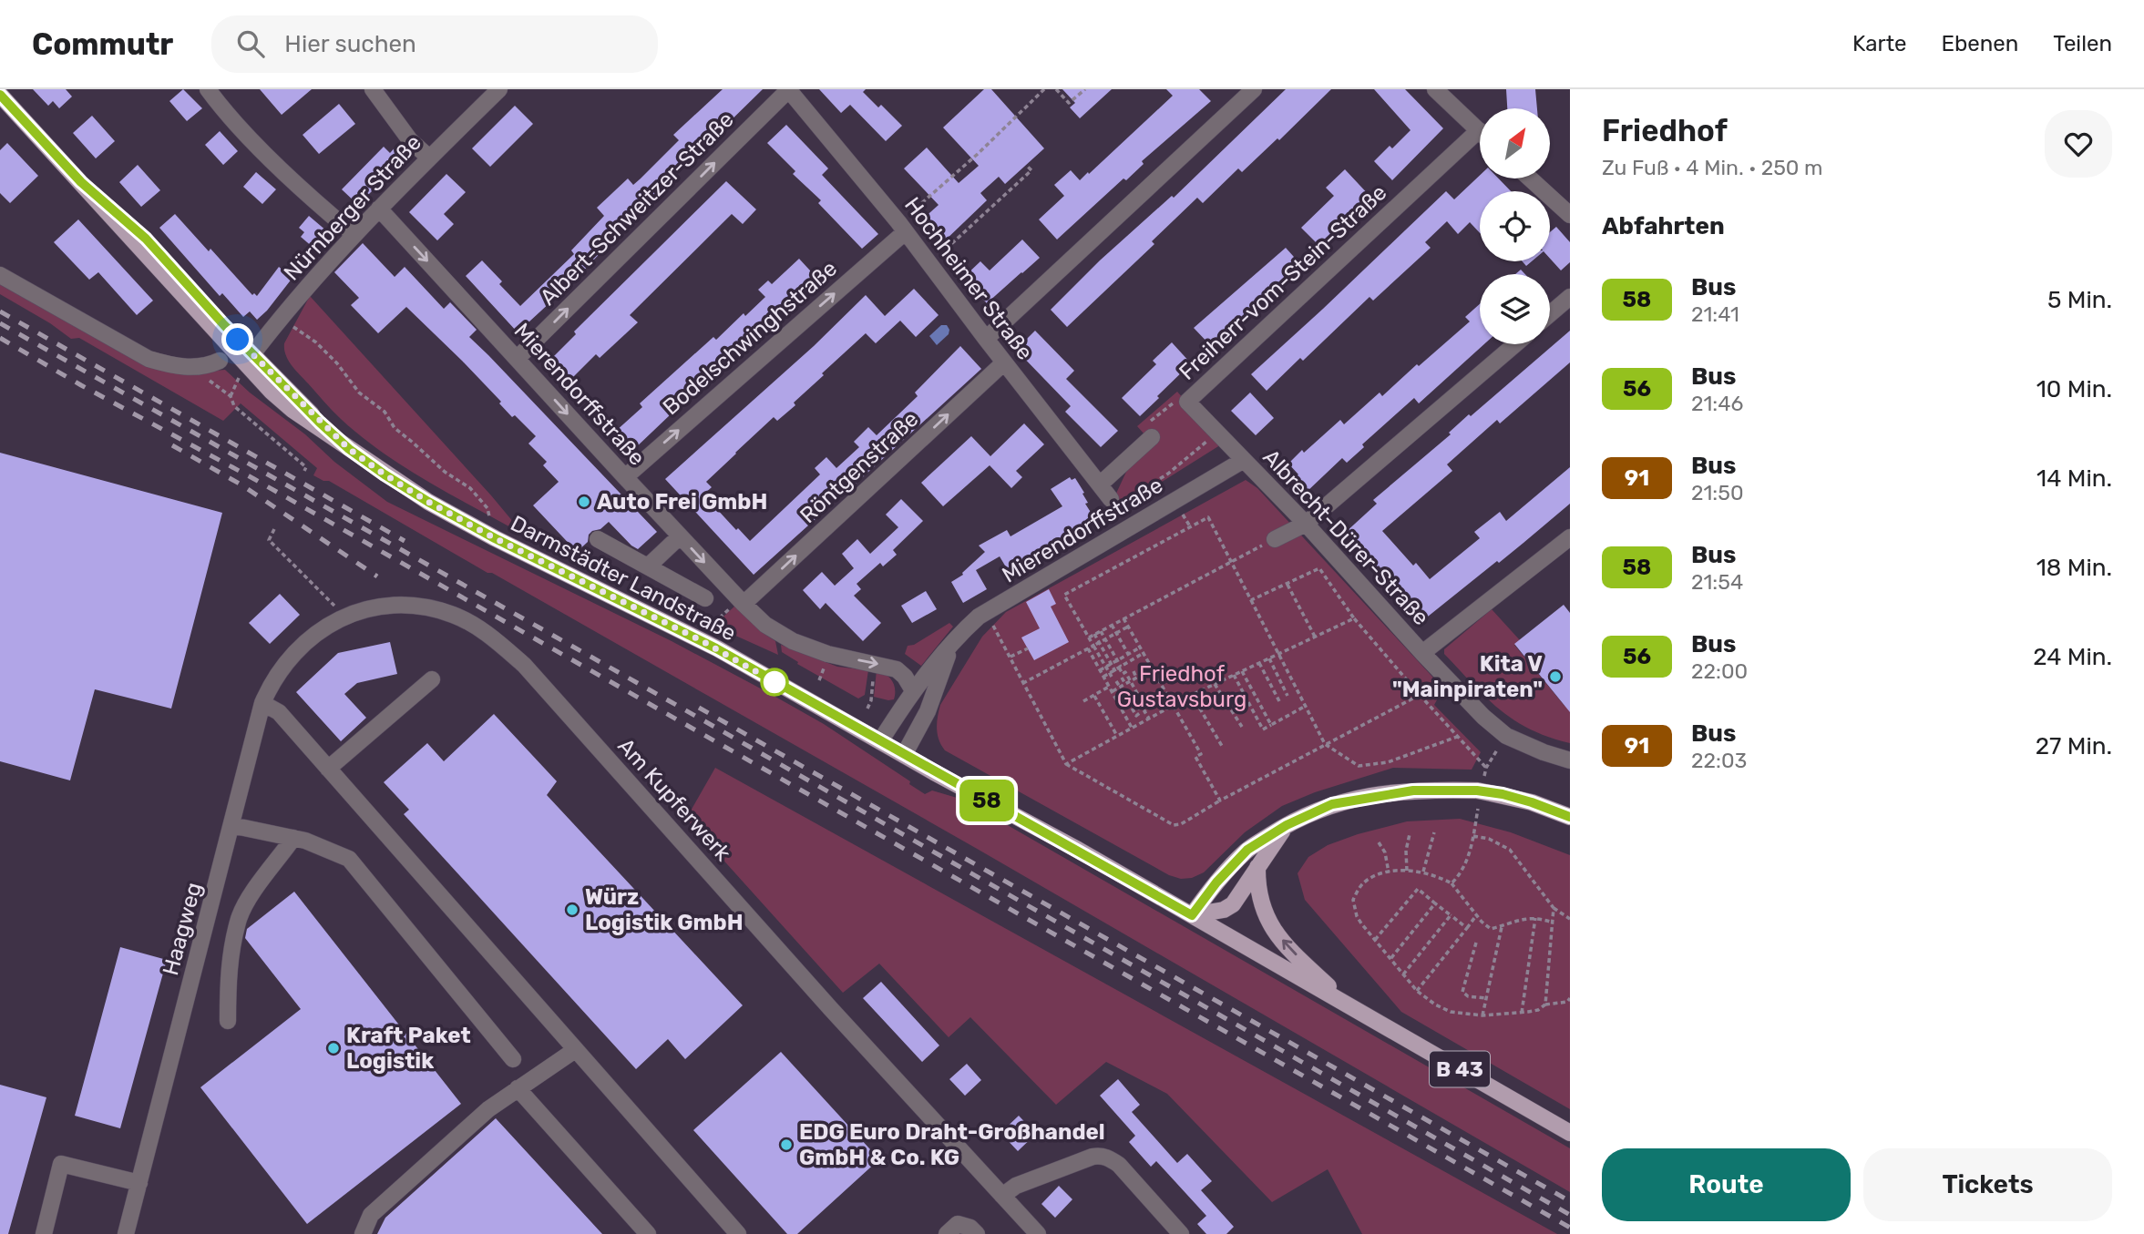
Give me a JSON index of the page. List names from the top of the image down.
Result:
{
  "streets": {
    "main road": ["Darmstädter Landstraße", "B 43"],
    "street": [
      "Nürnberger Straße",
      "Albert-Schweitzer-Straße",
      "Hochheimer Straße",
      "Freiherr-vom-Stein-Straße",
      "Bodelschwinghstraße",
      "Mierendorffstraße",
      "Röntgenstraße",
      "Albrecht-Dürer-Straße",
      "Am Kupferwerk",
      "Haagweg"
    ]
  },
  "crossings": [
    ["Nürnberger Straße", "Mierendorffstraße"],
    ["Nürnberger Straße", "Darmstädter Landstraße"],
    ["Albert-Schweitzer-Straße", "Hochheimer Straße"],
    ["Albert-Schweitzer-Straße", "Mierendorffstraße"],
    ["Hochheimer Straße", "Bodelschwinghstraße"],
    ["Hochheimer Straße", "Röntgenstraße"],
    ["Freiherr-vom-Stein-Straße", "Albrecht-Dürer-Straße"],
    ["Bodelschwinghstraße", "Mierendorffstraße"],
    ["Mierendorffstraße", "Röntgenstraße"],
    ["Mierendorffstraße", "Albrecht-Dürer-Straße"],
    ["Mierendorffstraße", "Darmstädter Landstraße"],
    ["Mierendorffstraße", "B 43"],
    ["Darmstädter Landstraße", "B 43"],
    ["Am Kupferwerk", "Haagweg"]
  ],
  "one_way": [
    "Albert-Schweitzer-Straße",
    "Bodelschwinghstraße",
    "Mierendorffstraße",
    "Röntgenstraße"
  ],
  "parks": ["Friedhof Gustavsburg"],
  "places": [
    "Auto Frei GmbH",
    "Kita V \"Mainpiraten\"",
    "Würz Logistik GmbH",
    "Kraft Paket Logistik",
    "EDG Euro Draht-Großhandel GmbH & Co. KG"
  ],
  "lines": ["bus line 58"],
  "north": "top right",
  "page": {
    "header": "Commutr",
    "search": "Hier suchen",
    "nav": ["Karte", "Ebenen", "Teilen"],
    "on_map": "58",
    "heading": [
      ["Friedhof", "Zu Fuß · 4 Min. · 250 m"],
      "Abfahrten"
    ],
    "list": [
      {
        "mark": "58",
        "name": "Bus",
        "note": "21:41",
        "value": "5 Min."
      },
      {
        "mark": "56",
        "name": "Bus",
        "note": "21:46",
        "value": "10 Min."
      },
      {
        "mark": "91",
        "name": "Bus",
        "note": "21:50",
        "value": "14 Min."
      },
      {
        "mark": "58",
        "name": "Bus",
        "note": "21:54",
        "value": "18 Min."
      },
      {
        "mark": "56",
        "name": "Bus",
        "note": "22:00",
        "value": "24 Min."
      },
      {
        "mark": "91",
        "name": "Bus",
        "note": "22:03",
        "value": "27 Min."
      }
    ],
    "buttons": ["Route", "Tickets"]
  }
}
